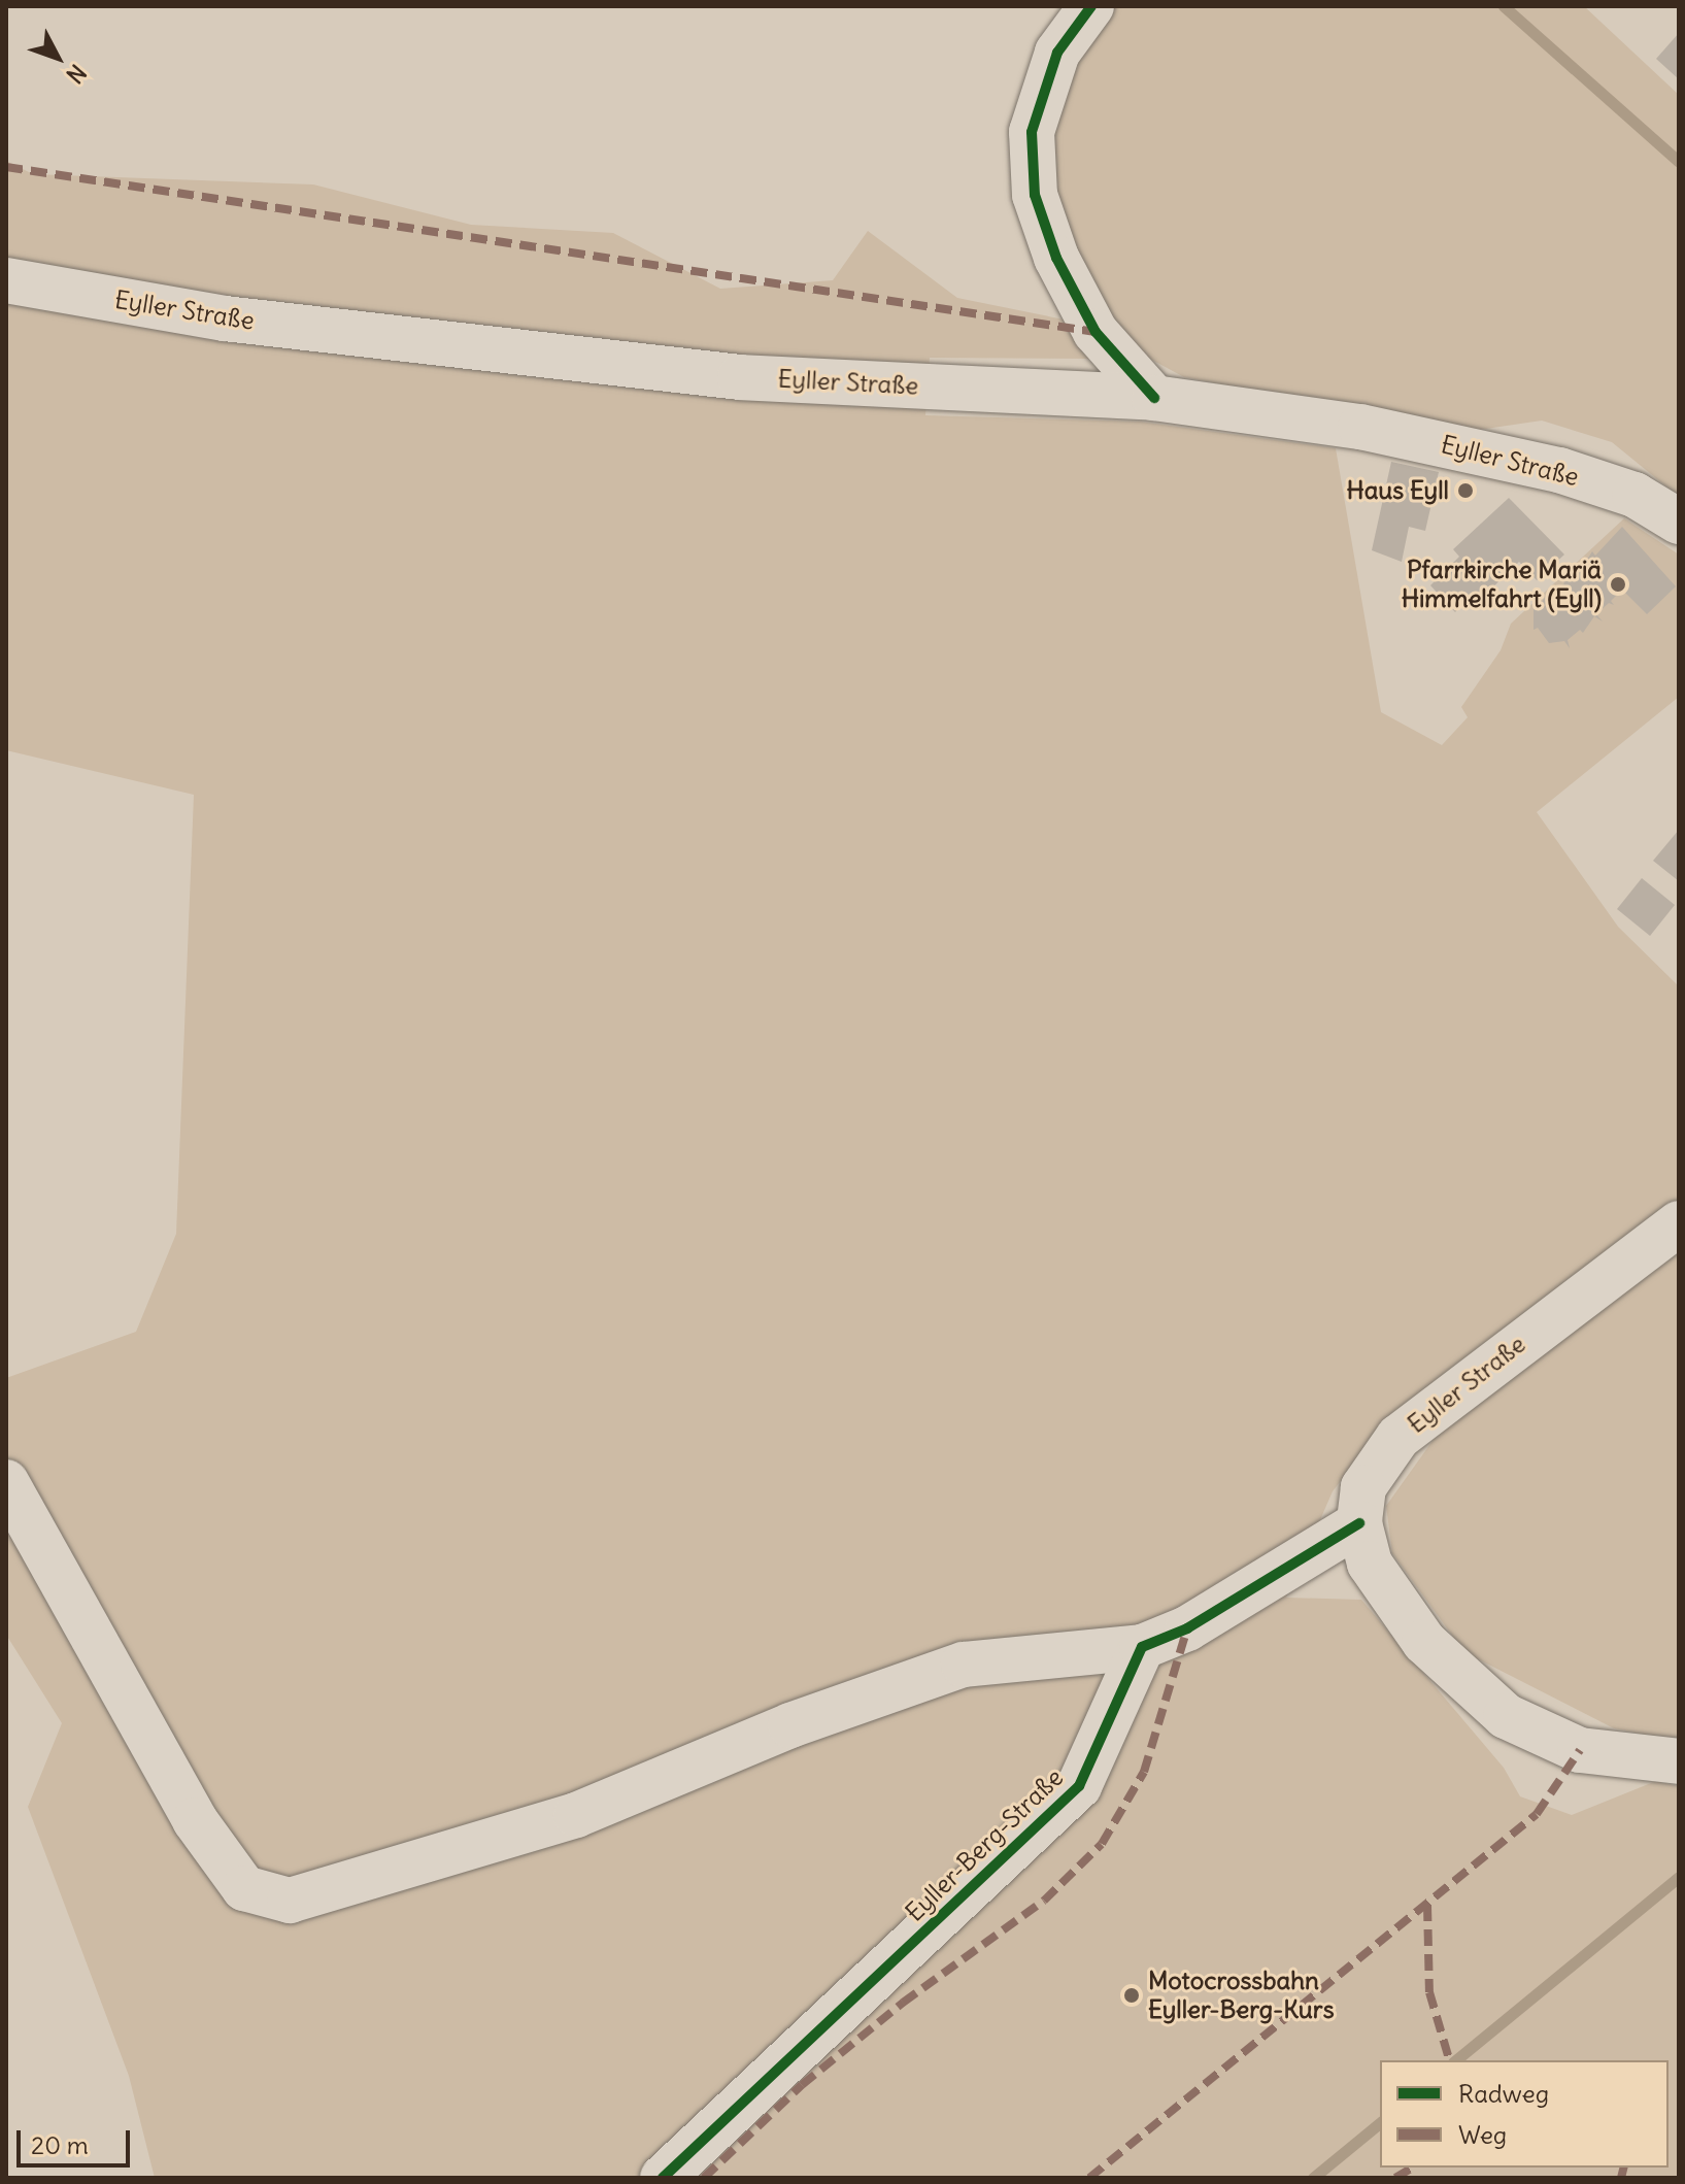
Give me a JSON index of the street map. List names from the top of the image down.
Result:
{
  "streets": {
    "main road": ["Eyller Straße", "Eyller-Berg-Straße"]
  },
  "places": ["Haus Eyll", "Pfarrkirche Mariä Himmelfahrt (Eyll)", "Motocrossbahn Eyller-Berg-Kurs"],
  "legend": ["Radweg", "Weg"],
  "scale_bar": "20 m",
  "north": "bottom right"
}
